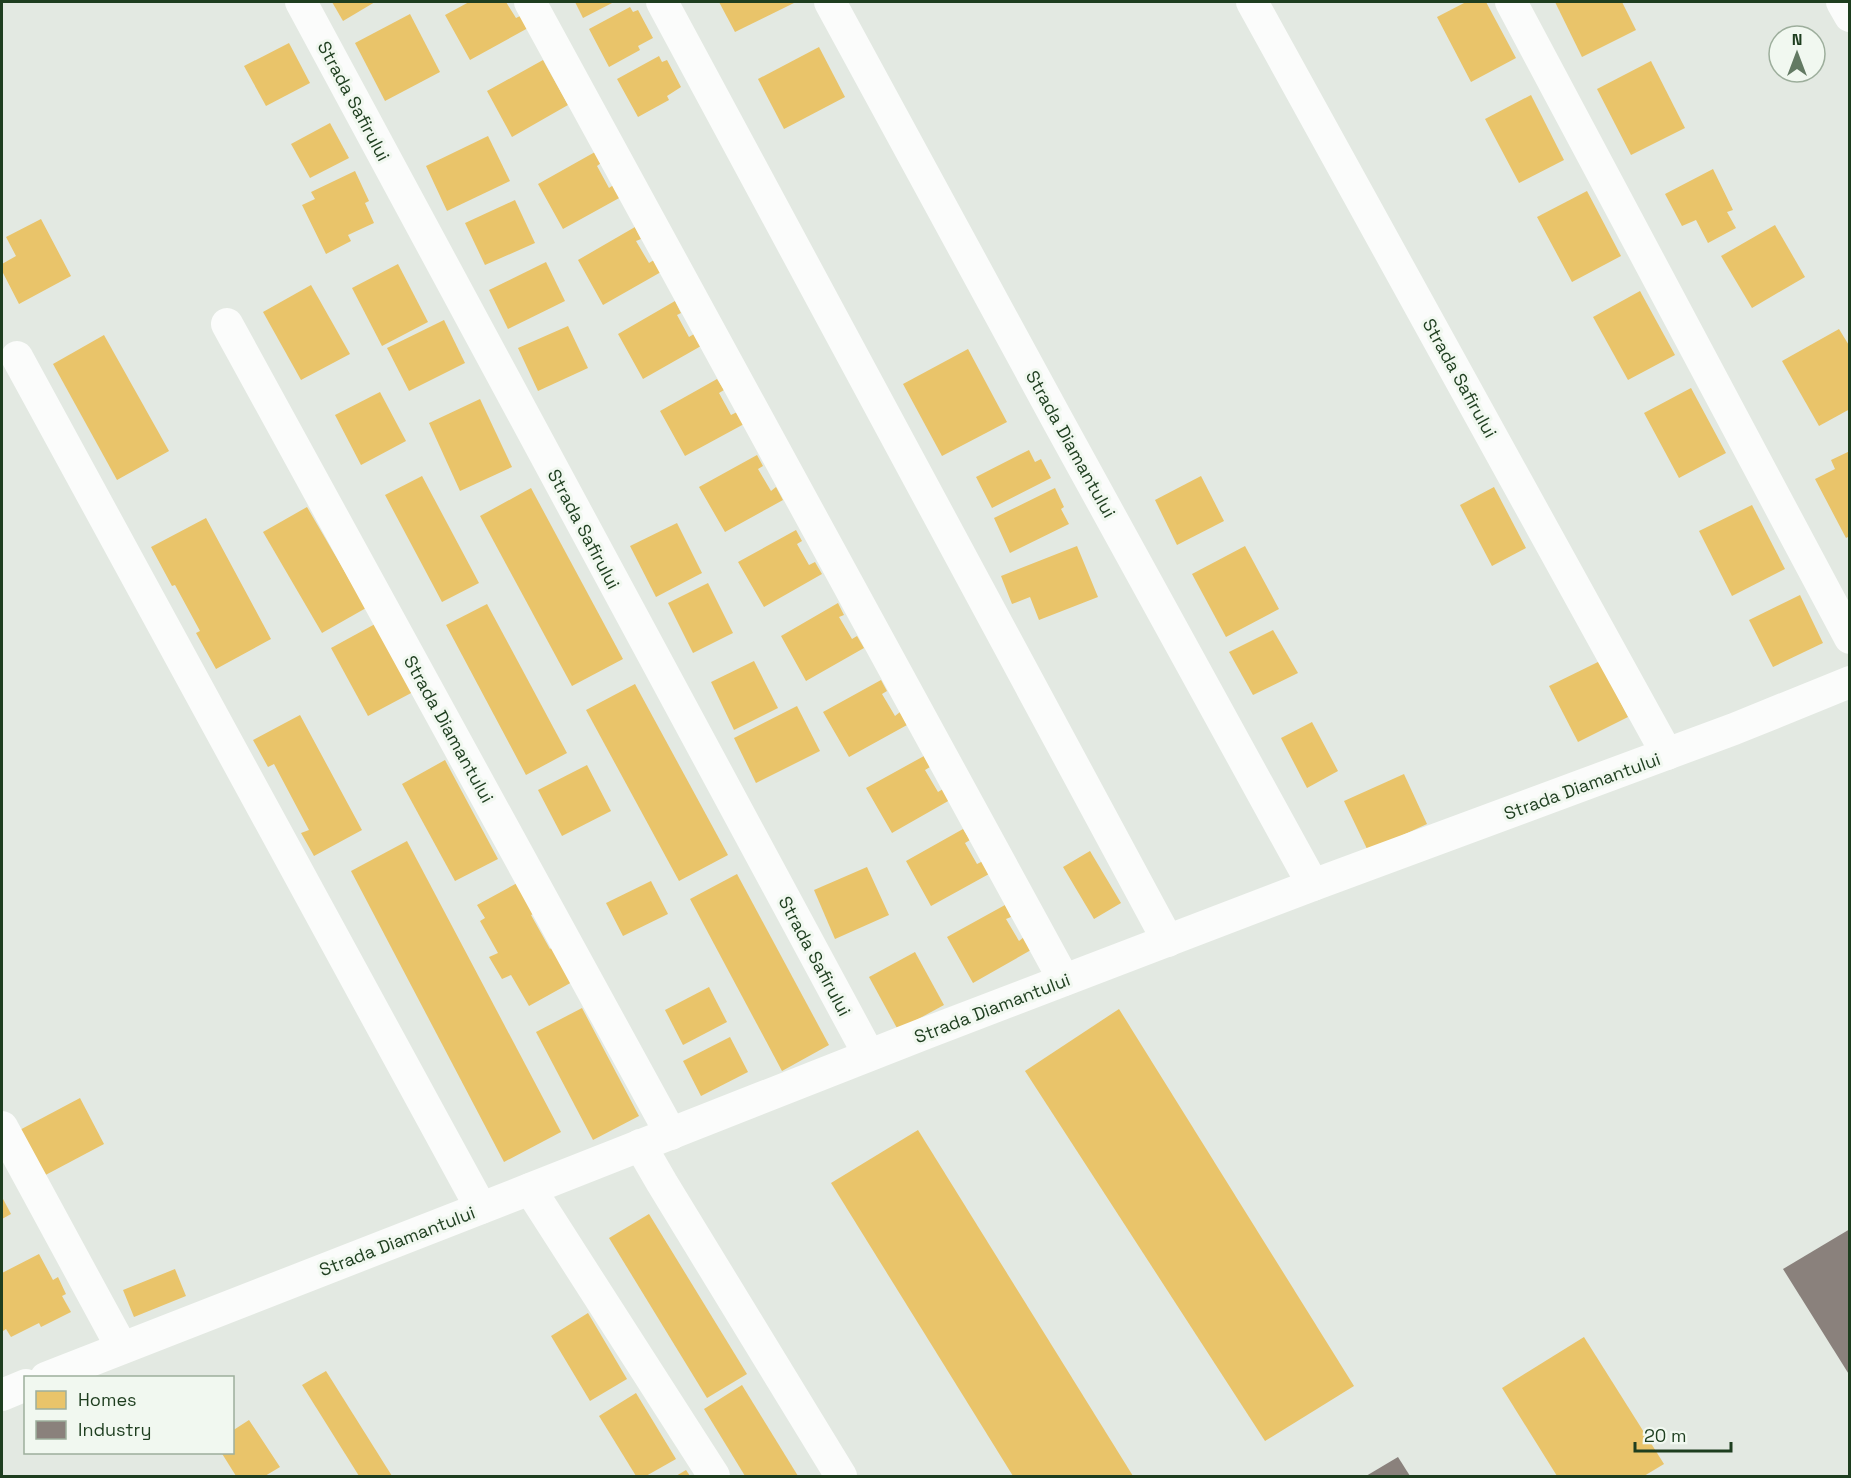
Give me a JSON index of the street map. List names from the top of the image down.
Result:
{
  "streets": {
    "street": ["Strada Safirului", "Strada Diamantului"]
  },
  "crossings": [
    ["Strada Safirului", "Strada Diamantului"]
  ],
  "legend": ["Homes", "Industry"],
  "scale_bar": "20 m",
  "north": "top"
}
